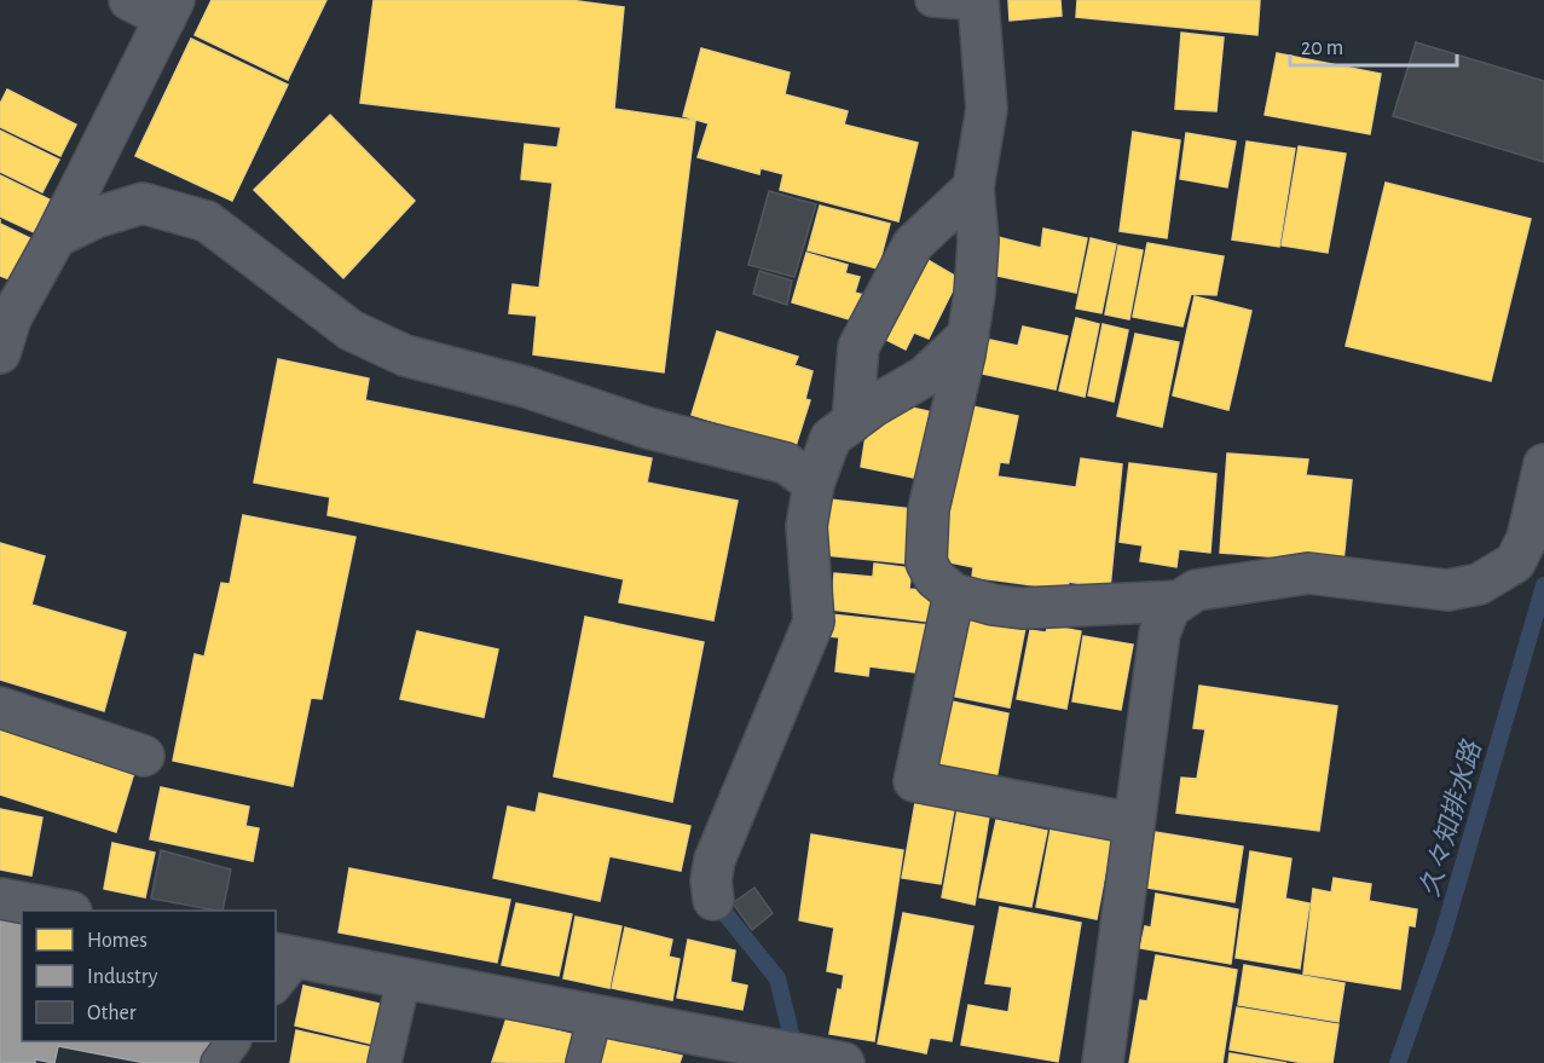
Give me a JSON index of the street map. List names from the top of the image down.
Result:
{
  "water": ["久々知排水路"],
  "legend": ["Homes", "Industry", "Other"],
  "scale_bar": "20 m"
}
